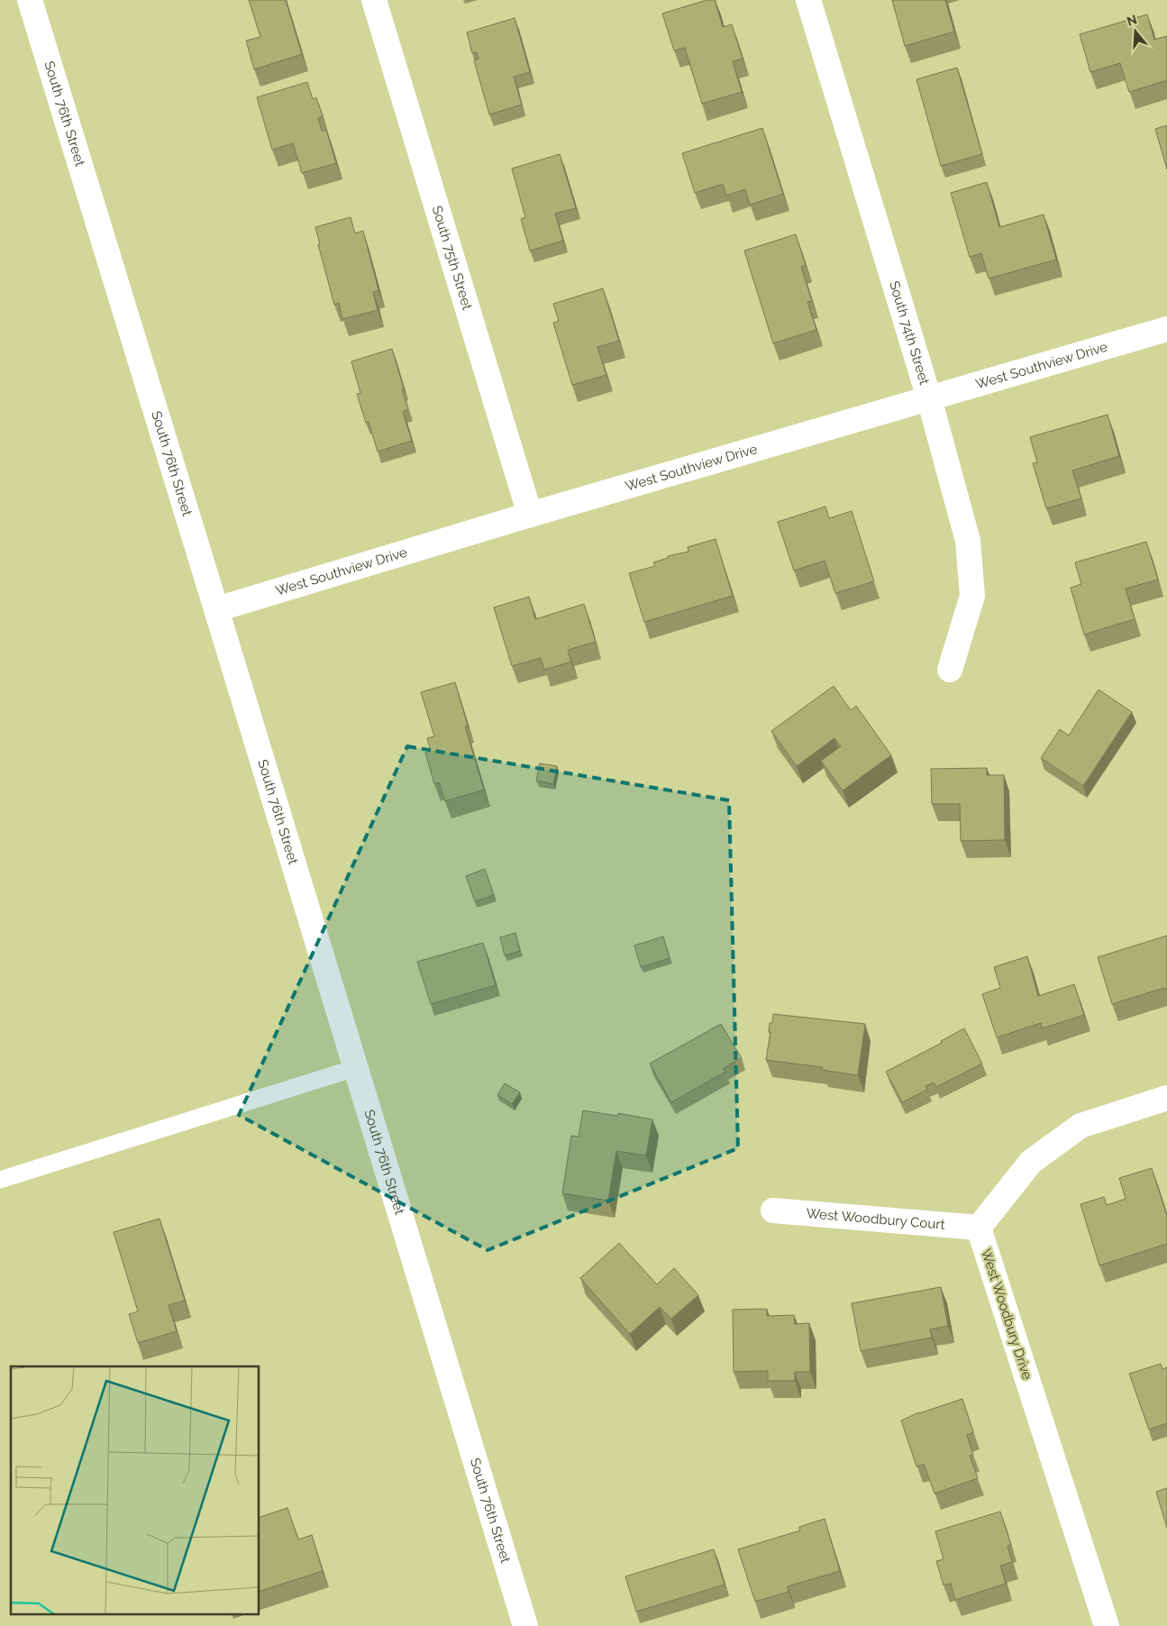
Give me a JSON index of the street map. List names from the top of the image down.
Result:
{
  "streets": {
    "street": [
      "South 76th Street",
      "South 75th Street",
      "South 74th Street",
      "West Southview Drive",
      "West Woodbury Court",
      "West Woodbury Drive"
    ]
  },
  "crossings": [
    ["South 76th Street", "West Southview Drive"],
    ["South 75th Street", "West Southview Drive"],
    ["South 74th Street", "West Southview Drive"],
    ["West Woodbury Court", "West Woodbury Drive"]
  ],
  "north": "top"
}
